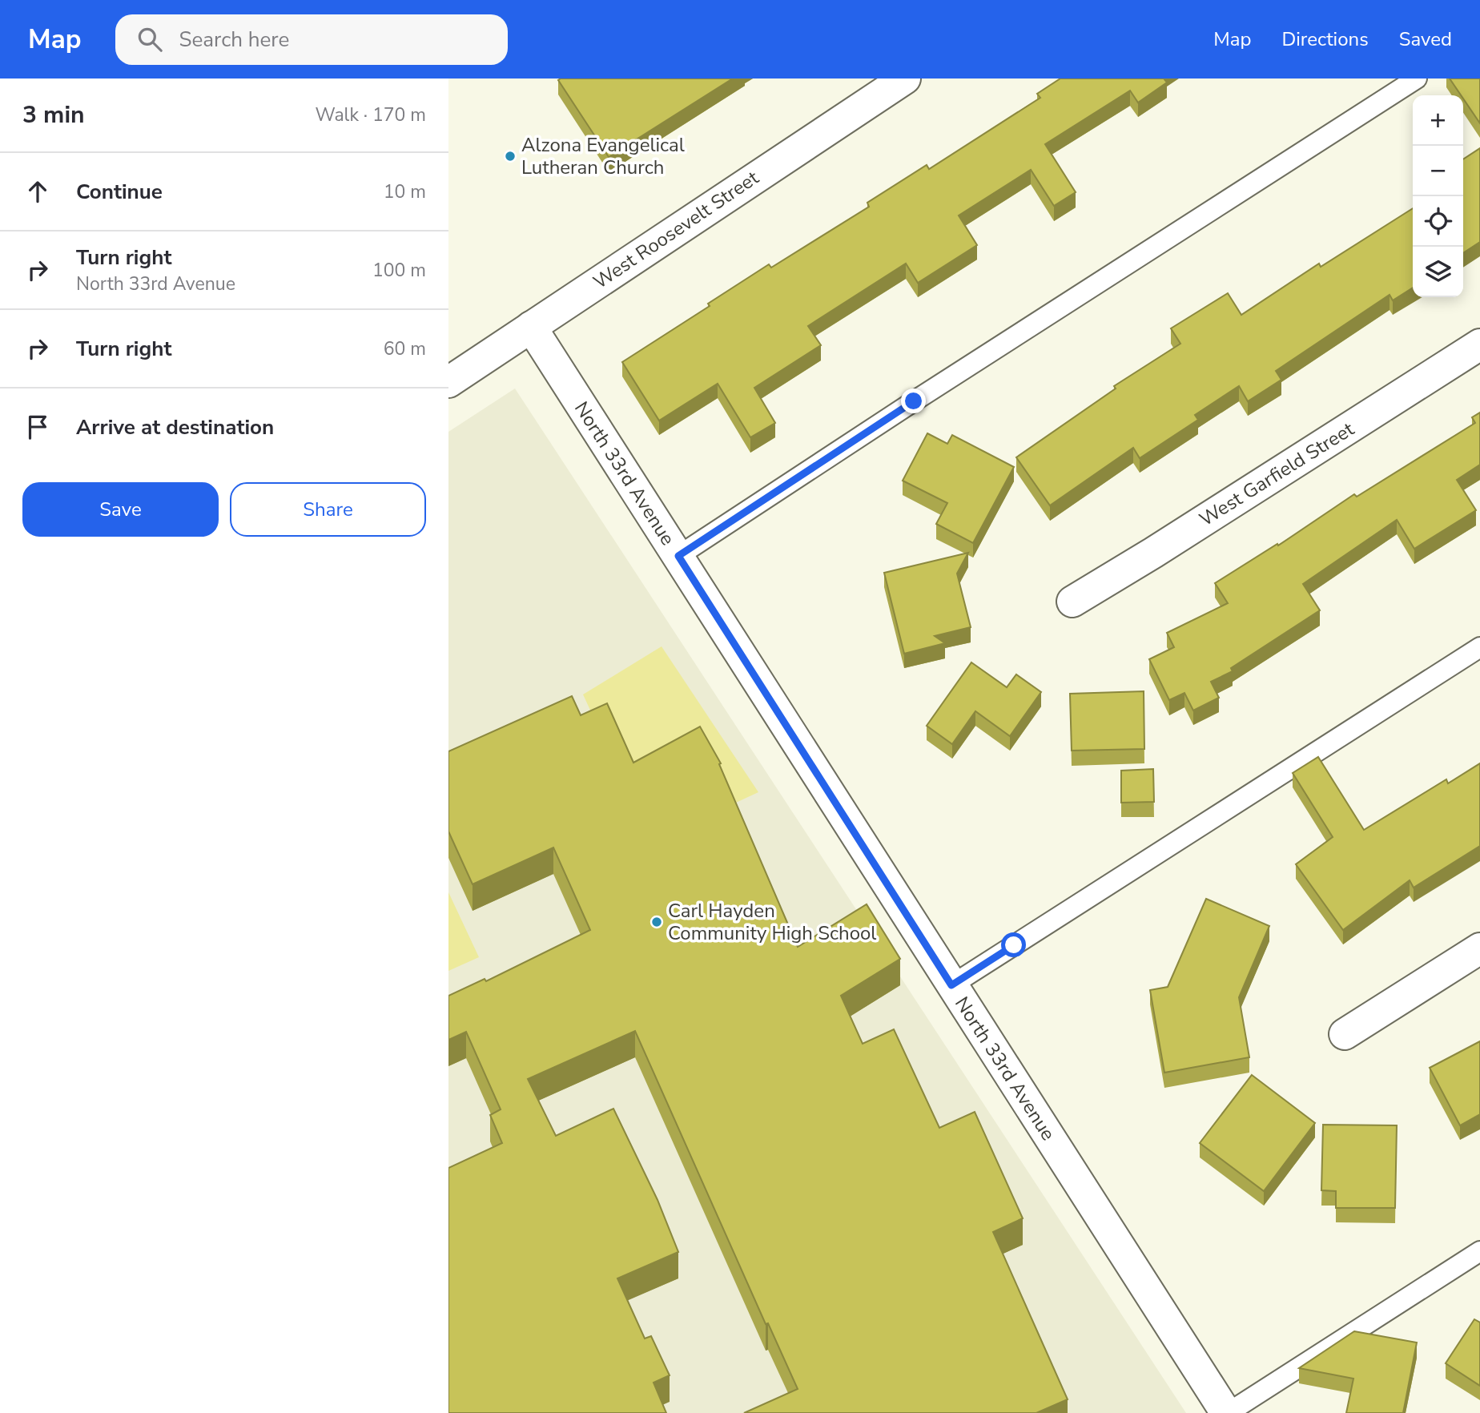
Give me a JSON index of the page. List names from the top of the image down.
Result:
{
  "streets": {
    "street": ["West Roosevelt Street", "North 33rd Avenue", "West Garfield Street"]
  },
  "crossings": [
    ["West Roosevelt Street", "North 33rd Avenue"]
  ],
  "places": ["Alzona Evangelical Lutheran Church", "Carl Hayden Community High School"],
  "page": {
    "header": "Map",
    "search": "Search here",
    "nav": ["Map", "Directions", "Saved"],
    "heading": ["3 min", "Walk · 170 m"],
    "map_buttons": ["+", "−"],
    "list": [
      ["Continue", "10 m"],
      ["Turn right", "North 33rd Avenue", "100 m"],
      ["Turn right", "60 m"],
      "Arrive at destination"
    ],
    "buttons": ["Save", "Share"]
  }
}
